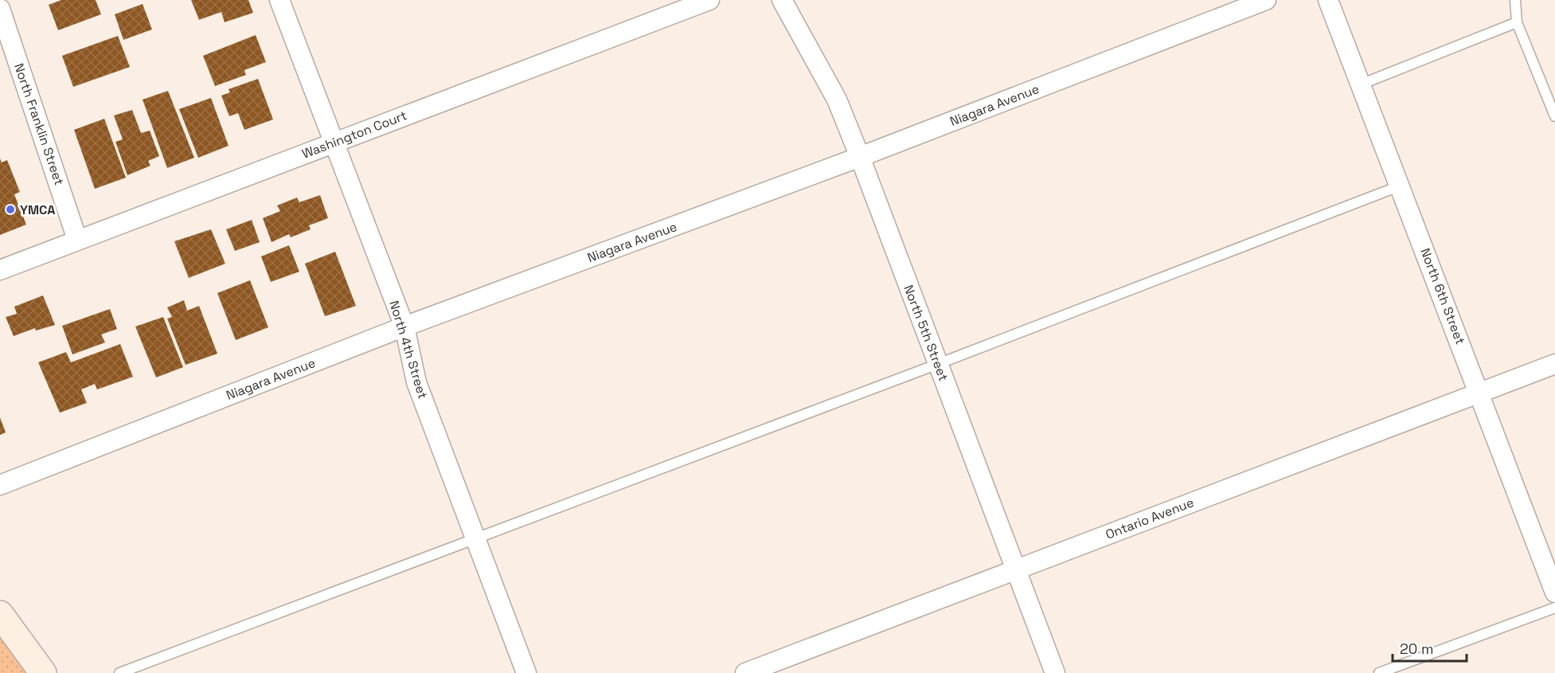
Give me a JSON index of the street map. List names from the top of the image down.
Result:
{
  "streets": {
    "street": [
      "Niagara Avenue",
      "North Franklin Street",
      "Washington Court",
      "North 6th Street",
      "North 5th Street",
      "North 4th Street",
      "Ontario Avenue"
    ]
  },
  "crossings": [
    ["Niagara Avenue", "North 5th Street"],
    ["Niagara Avenue", "North 4th Street"],
    ["North Franklin Street", "Washington Court"],
    ["Washington Court", "North 4th Street"],
    ["North 6th Street", "Ontario Avenue"],
    ["North 5th Street", "Ontario Avenue"]
  ],
  "places": ["YMCA"],
  "scale_bar": "20 m"
}
